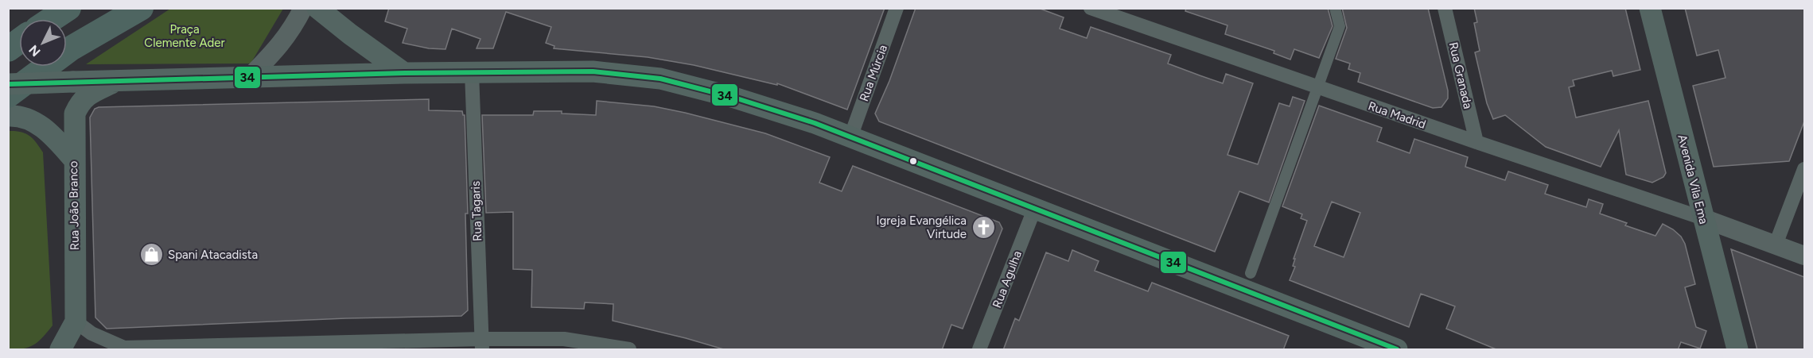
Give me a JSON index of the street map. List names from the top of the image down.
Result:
{
  "streets": {
    "main road": ["Avenida Vila Ema", "Rua João Branco"],
    "street": [
      "Rua Múrcia",
      "Rua Granada",
      "Rua Madrid",
      "Rua Tagaris",
      "Rua Agulha"
    ]
  },
  "crossings": [
    ["Rua Granada", "Rua Madrid"],
    ["Rua Madrid", "Avenida Vila Ema"]
  ],
  "parks": ["Praça Clemente Ader"],
  "places": {
    "church": ["Igreja Evangélica Virtude"],
    "shop": ["Spani Atacadista"]
  },
  "lines": ["transit line 34"],
  "north": "bottom left"
}
